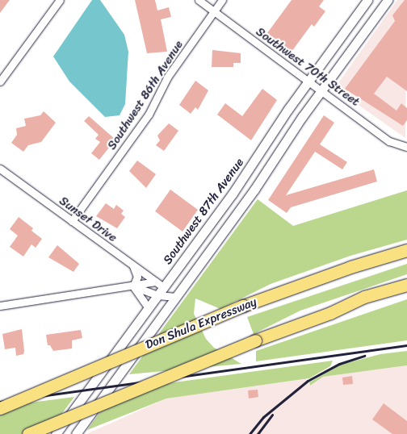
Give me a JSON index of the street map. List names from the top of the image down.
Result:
{
  "streets": {
    "highway": ["Don Shula Expressway"],
    "main road": ["Southwest 87th Avenue"],
    "street": ["Southwest 70th Street", "Southwest 86th Avenue", "Sunset Drive"]
  },
  "crossings": [
    ["Southwest 70th Street", "Southwest 86th Avenue"],
    ["Southwest 70th Street", "Southwest 87th Avenue"],
    ["Southwest 86th Avenue", "Sunset Drive"],
    ["Southwest 87th Avenue", "Sunset Drive"]
  ]
}
